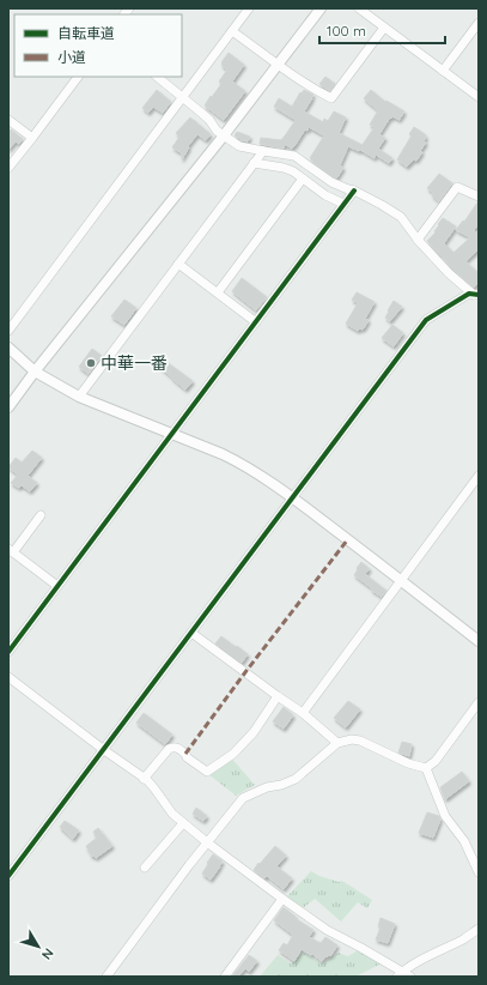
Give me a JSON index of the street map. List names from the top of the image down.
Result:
{
  "places": ["中華一番"],
  "legend": ["自転車道", "小道"],
  "scale_bar": "100 m",
  "north": "bottom right"
}
